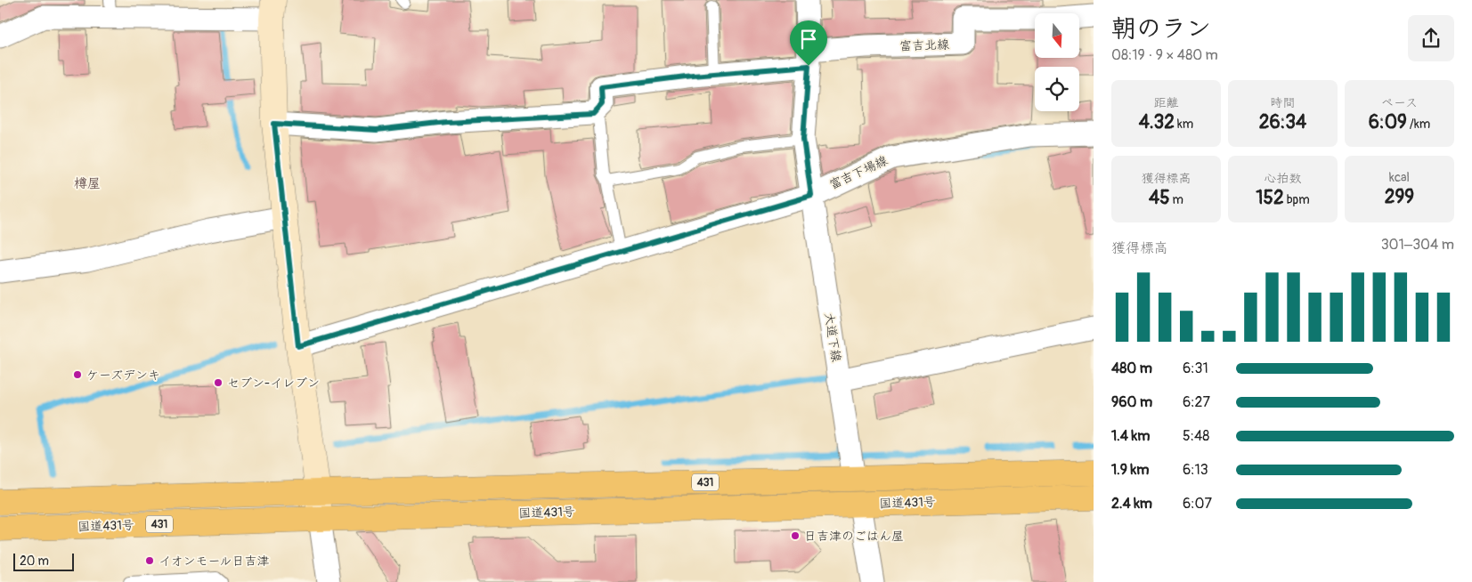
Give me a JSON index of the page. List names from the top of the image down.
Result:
{
  "streets": {
    "highway": ["431", "国道431号"],
    "street": ["富吉北線", "富吉下場線", "大道下線"]
  },
  "crossings": [
    ["富吉北線", "大道下線"],
    ["富吉下場線", "大道下線"],
    ["大道下線", "国道431号"]
  ],
  "districts": ["樽屋"],
  "places": [
    "ケーズデンキ",
    "セブン-イレブン",
    "日吉津のごはん屋",
    "イオンモール日吉津"
  ],
  "scale_bar": "20 m",
  "north": "bottom",
  "page": {
    "heading": ["朝のラン", "08:19 · 9 × 480 m"],
    "stats": [
      ["距離", "4.32 km"],
      ["時間", "26:34"],
      ["ペース", "6:09 /km"],
      ["獲得標高", "45 m"],
      ["心拍数", "152 bpm"],
      ["kcal", "299"]
    ],
    "chart": ["獲得標高", "301–304 m"],
    "list": [
      {
        "name": "480 m",
        "note": "6:31"
      },
      {
        "name": "960 m",
        "note": "6:27"
      },
      {
        "name": "1.4 km",
        "note": "5:48"
      },
      {
        "name": "1.9 km",
        "note": "6:13"
      },
      {
        "name": "2.4 km",
        "note": "6:07"
      }
    ],
    "scale": "20 m"
  }
}
